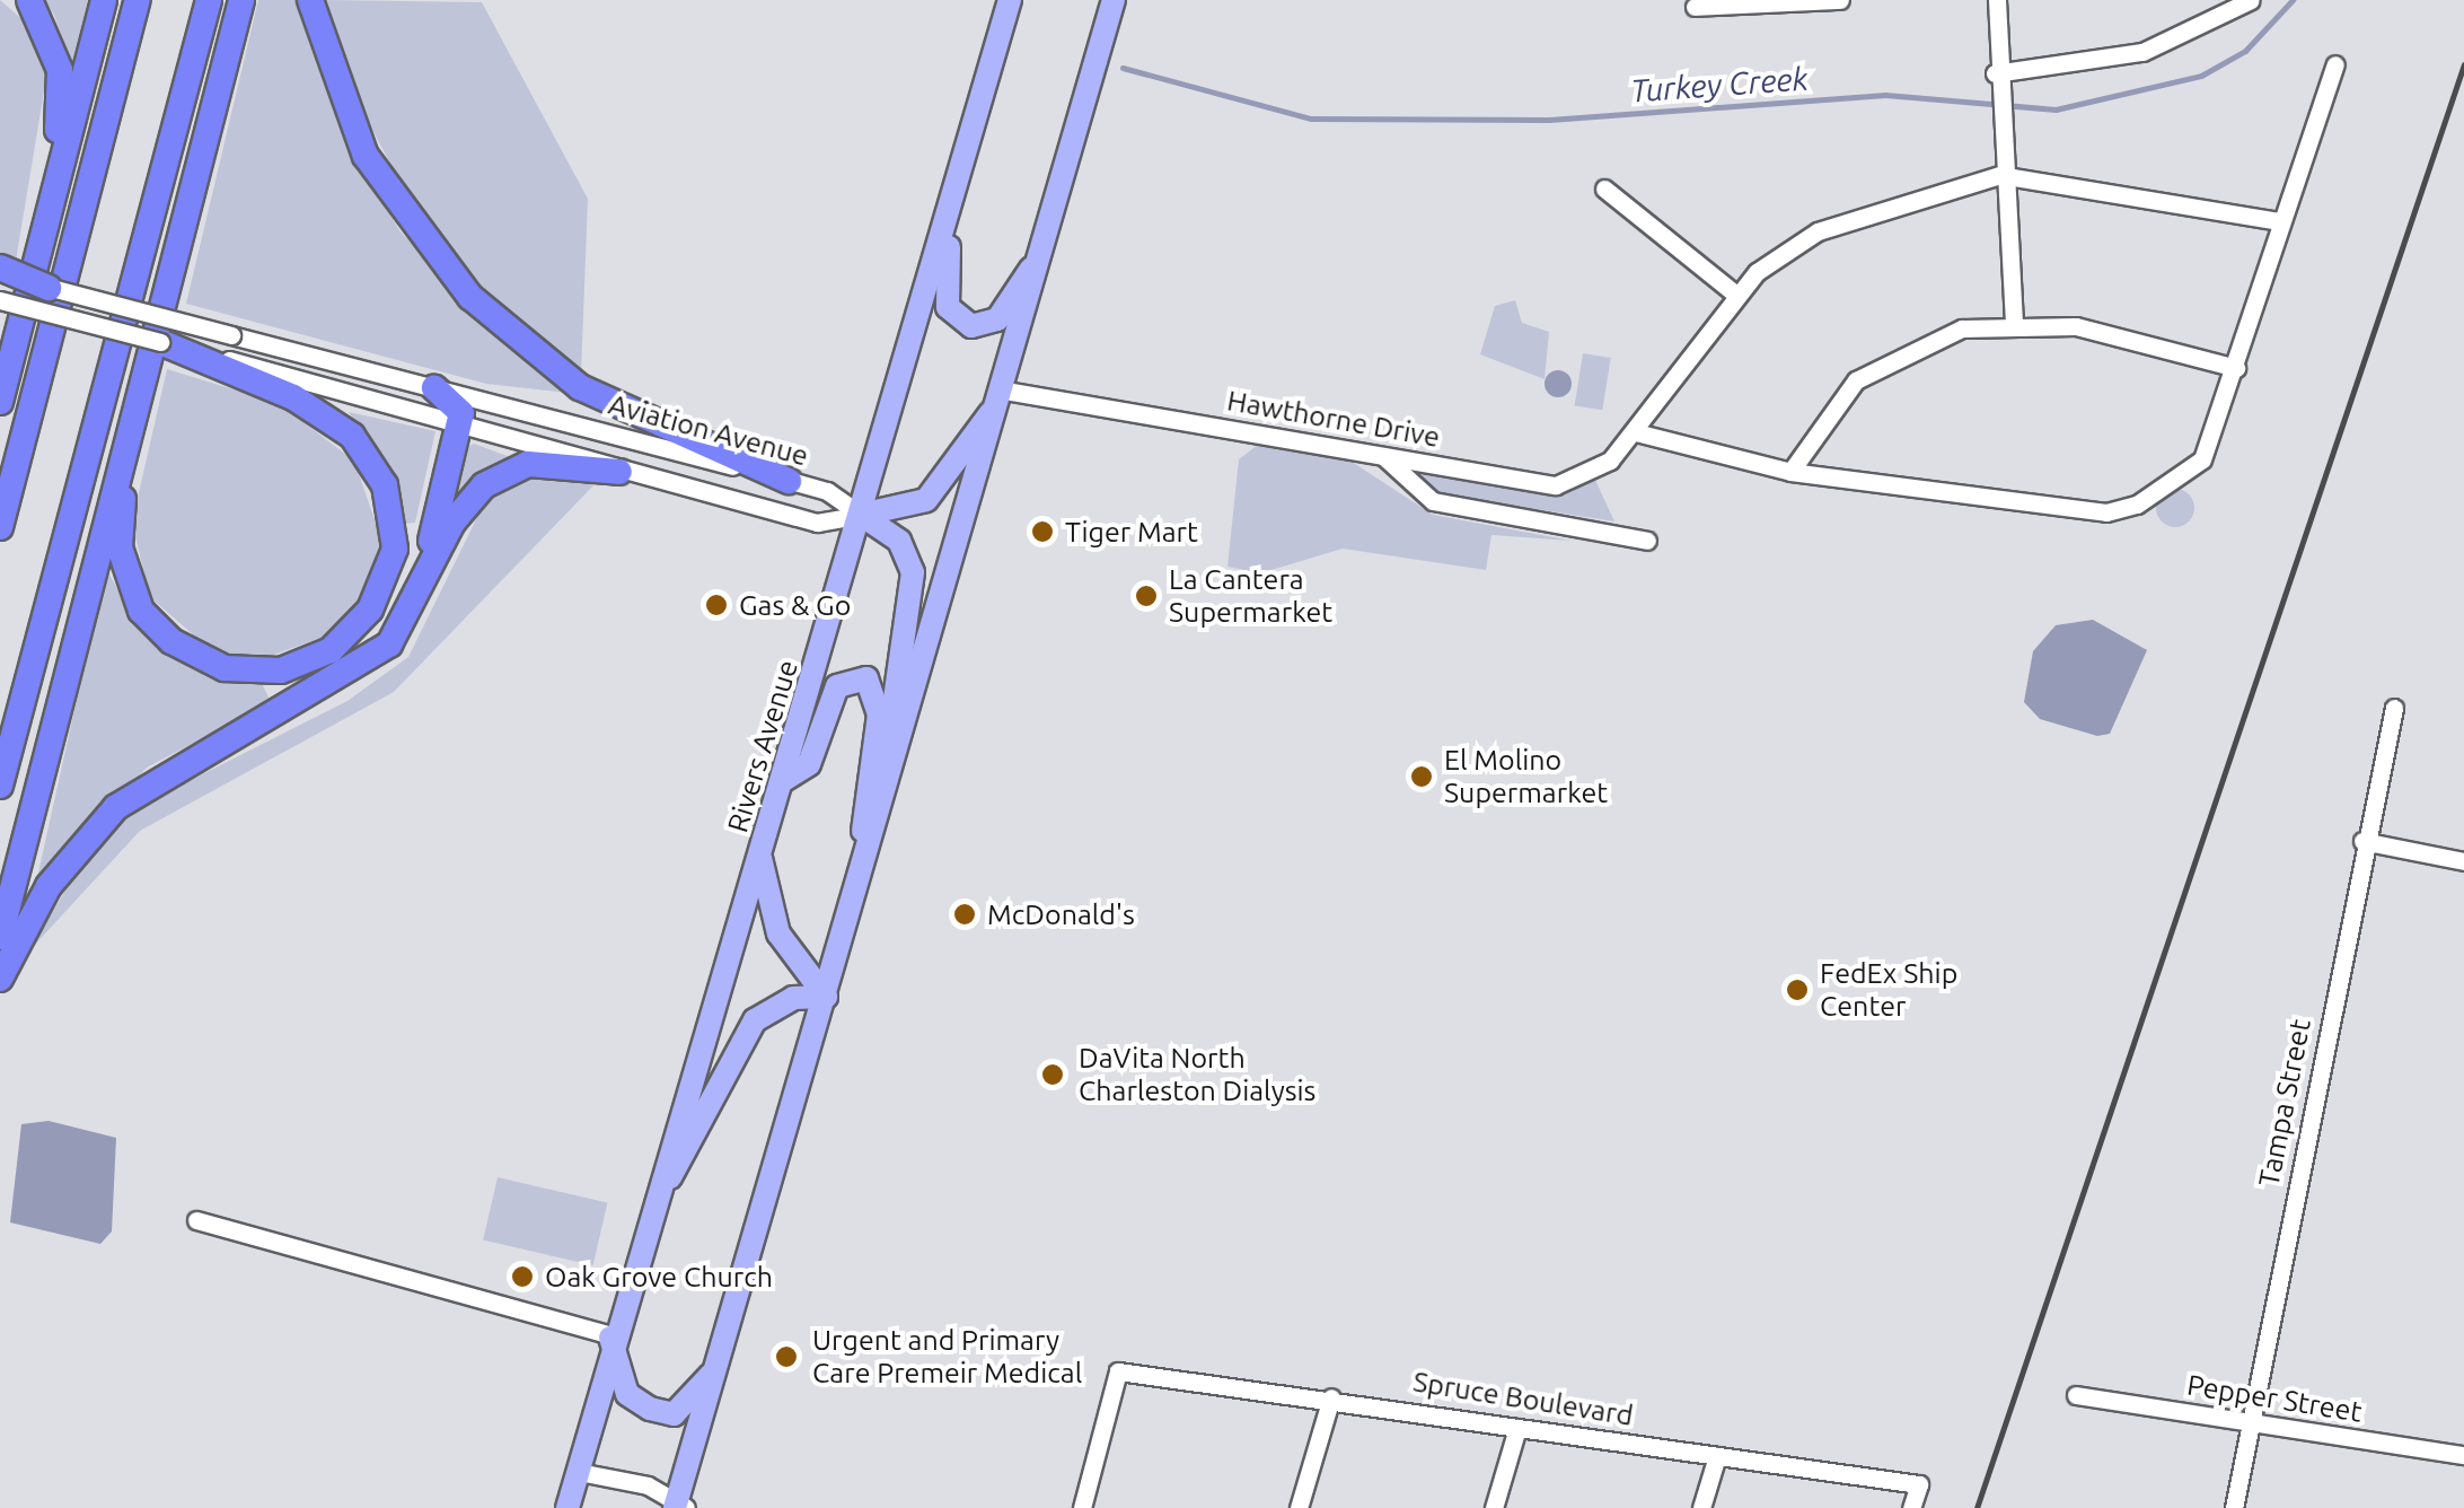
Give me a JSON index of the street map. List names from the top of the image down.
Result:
{
  "streets": {
    "main road": ["Rivers Avenue"],
    "street": [
      "Hawthorne Drive",
      "Aviation Avenue",
      "Tampa Street",
      "Spruce Boulevard",
      "Pepper Street"
    ]
  },
  "crossings": [
    ["Aviation Avenue", "Rivers Avenue"],
    ["Tampa Street", "Pepper Street"]
  ],
  "water": ["Turkey Creek"],
  "places": [
    "Tiger Mart",
    "La Cantera Supermarket",
    "Gas & Go",
    "El Molino Supermarket",
    "McDonald's",
    "FedEx Ship Center",
    "DaVita North Charleston Dialysis",
    "Oak Grove Church",
    "Urgent and Primary Care Premeir Medical"
  ]
}
